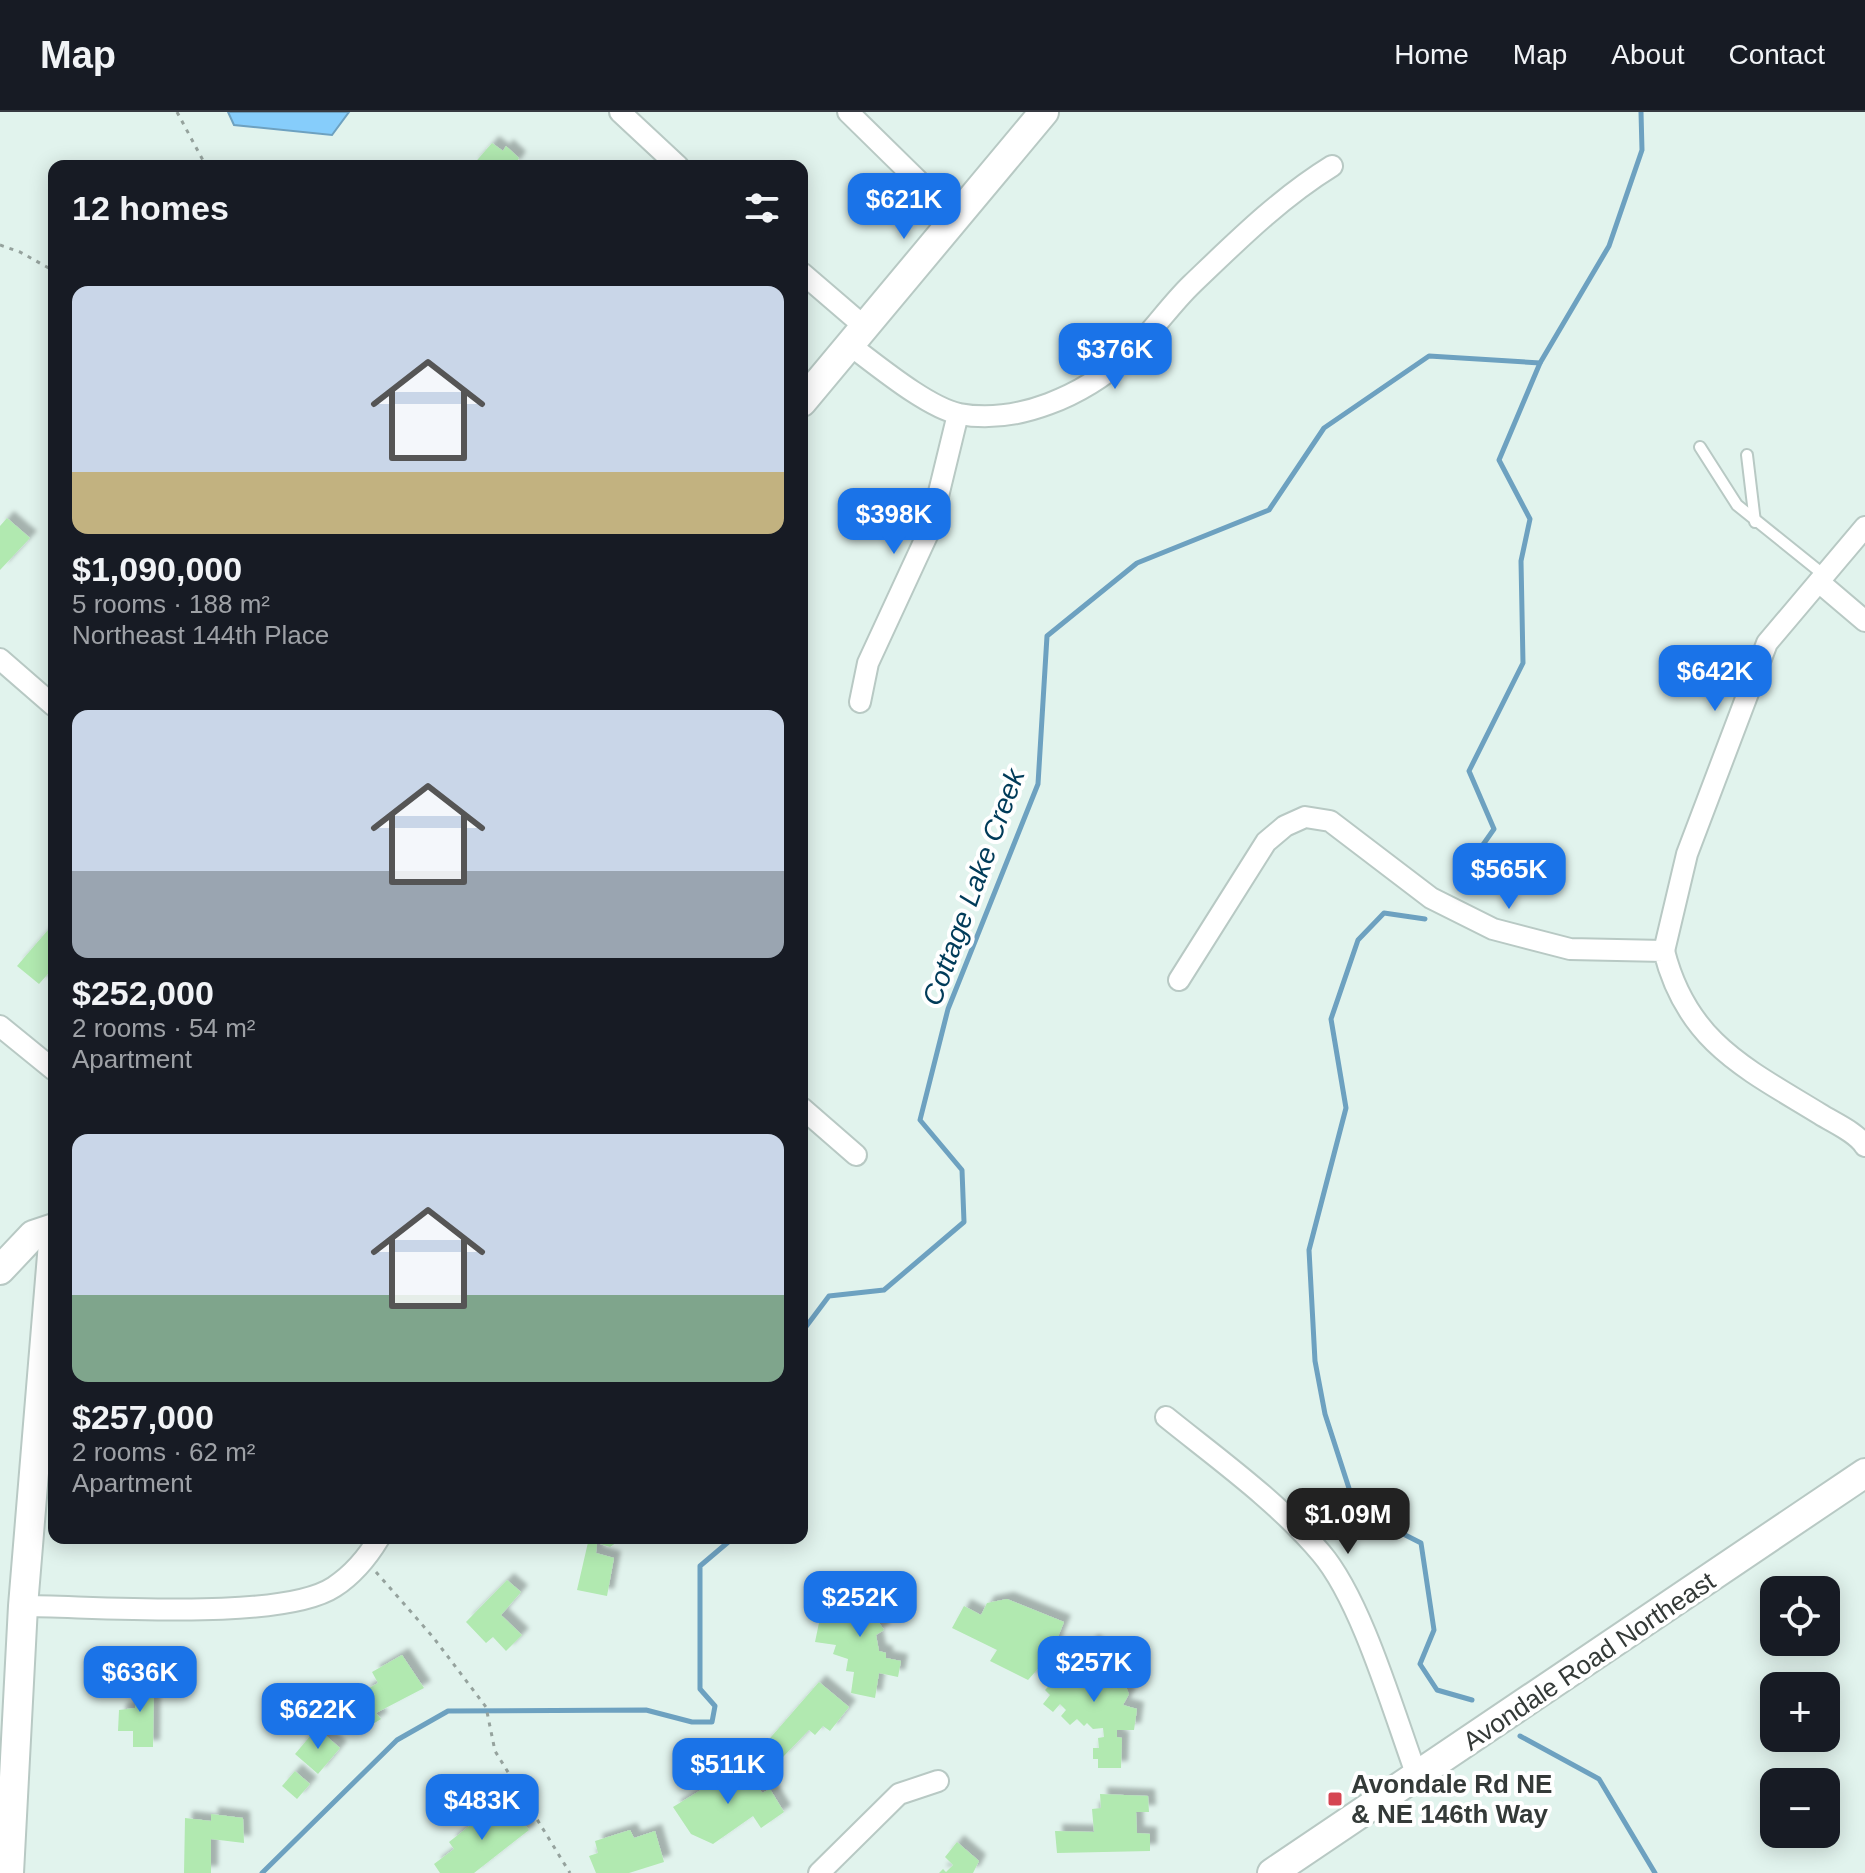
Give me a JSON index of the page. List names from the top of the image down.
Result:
{
  "streets": {
    "street": ["Avondale Road Northeast"]
  },
  "water": ["Cottage Lake Creek"],
  "places": {
    "transit": ["Avondale Rd NE & NE 146th Way"]
  },
  "page": {
    "header": "Map",
    "nav": [
      "Home",
      "Map",
      "About",
      "Contact"
    ],
    "heading": "12 homes",
    "price": [
      "$621K",
      "$376K",
      "$398K",
      "$642K",
      "$565K",
      "$1.09M",
      "$252K",
      "$257K",
      "$636K",
      "$622K",
      "$511K",
      "$483K"
    ],
    "list": [
      {
        "name": "$1,090,000",
        "note": "5 rooms · 188 m² · Northeast 144th Place"
      },
      {
        "name": "$252,000",
        "note": "2 rooms · 54 m² · Apartment"
      },
      {
        "name": "$257,000",
        "note": "2 rooms · 62 m² · Apartment"
      }
    ],
    "map_buttons": ["+", "−"]
  }
}
